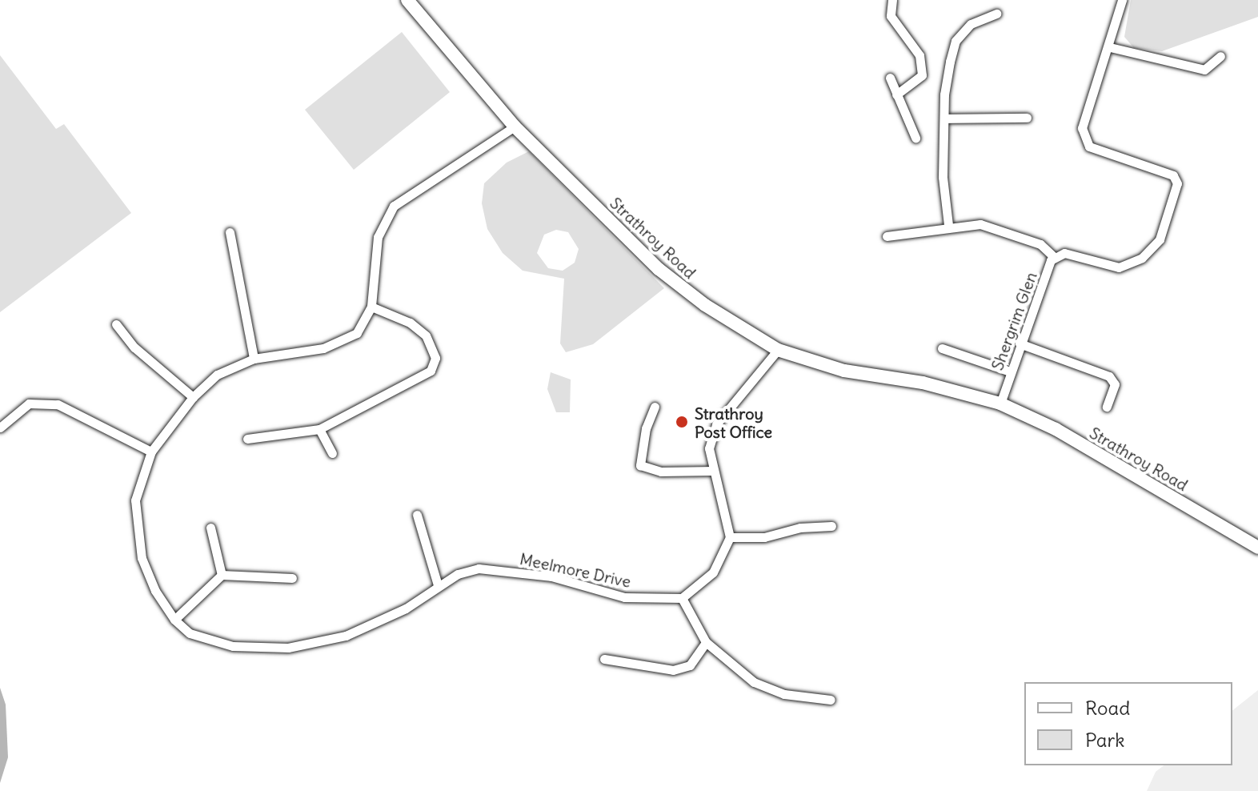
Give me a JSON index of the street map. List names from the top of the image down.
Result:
{
  "streets": {
    "street": ["Strathroy Road", "Shergrim Glen", "Meelmore Drive"]
  },
  "crossings": [
    ["Strathroy Road", "Shergrim Glen"],
    ["Strathroy Road", "Meelmore Drive"]
  ],
  "places": ["Strathroy Post Office"],
  "legend": ["Road", "Park"]
}
